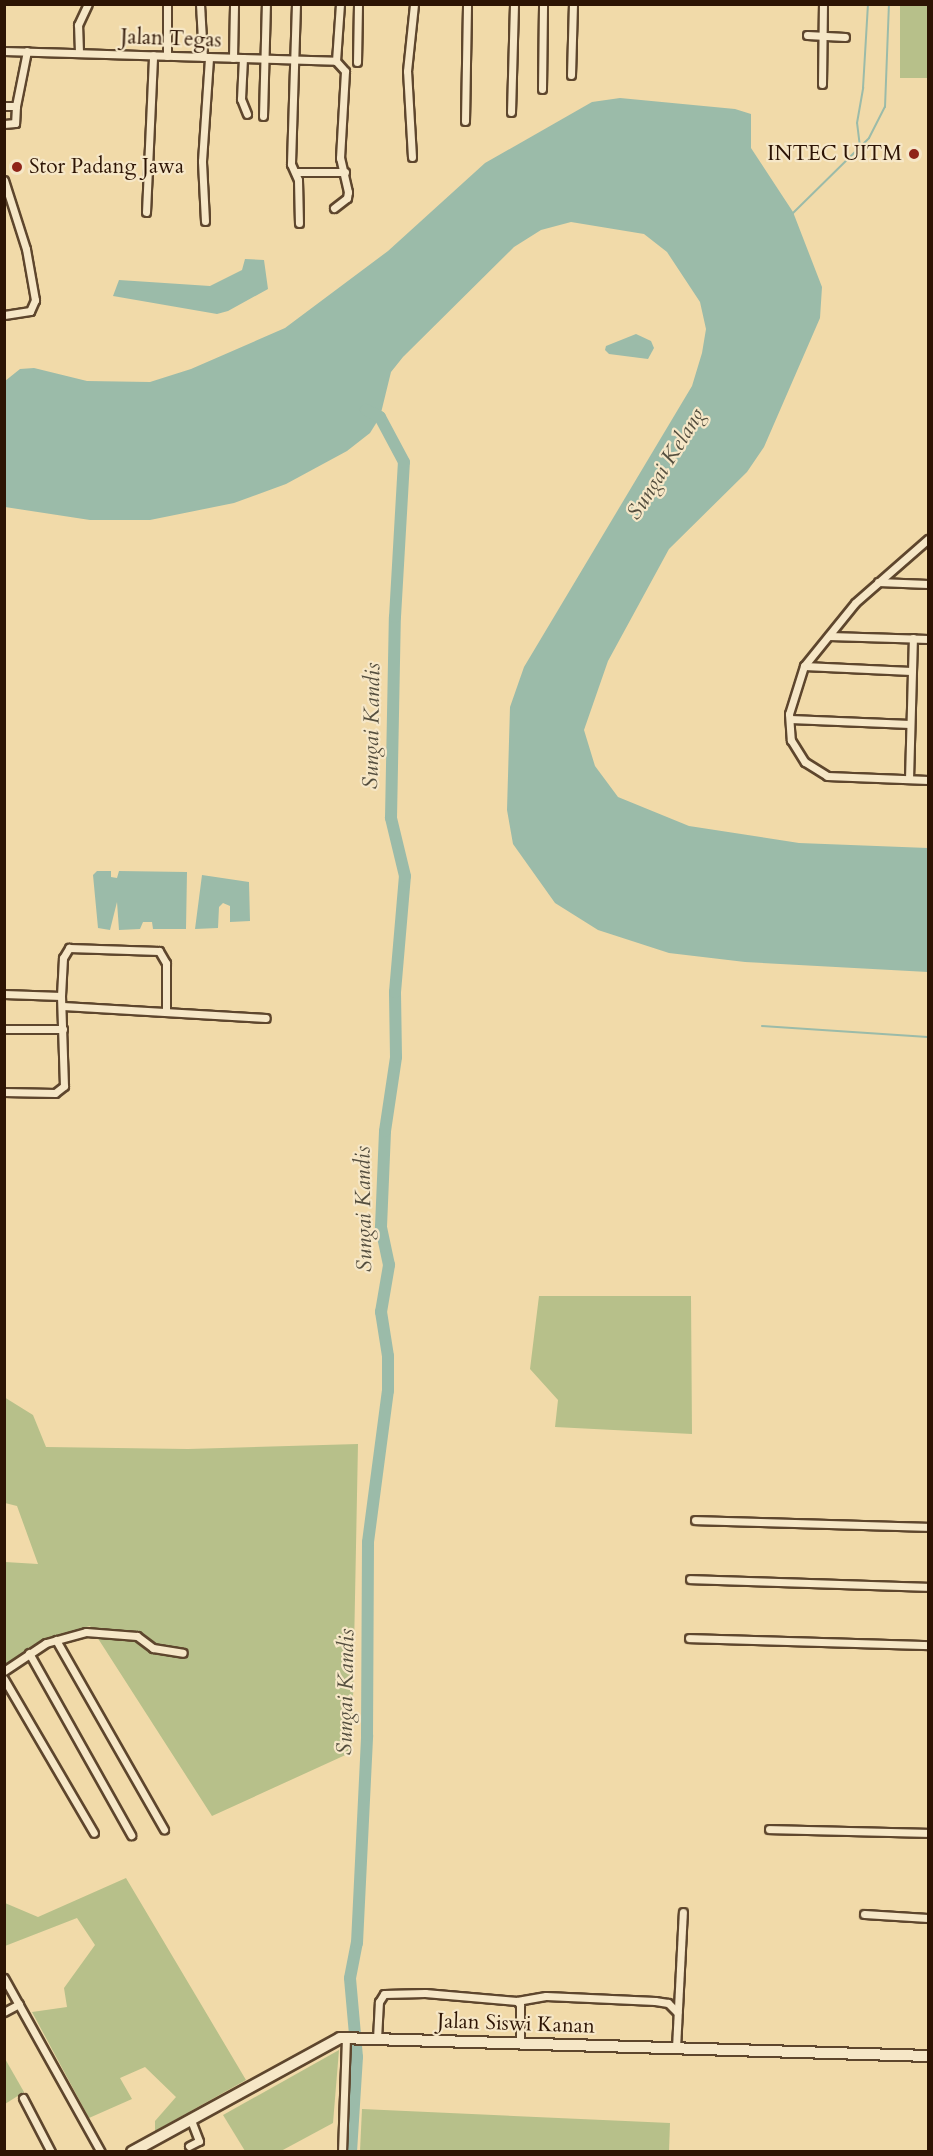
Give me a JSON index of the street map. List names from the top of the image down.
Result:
{
  "streets": {
    "street": ["Jalan Tegas", "Jalan Siswi Kanan"]
  },
  "water": ["Sungai Kelang", "Sungai Kandis"],
  "places": ["INTEC UITM", "Stor Padang Jawa"]
}
